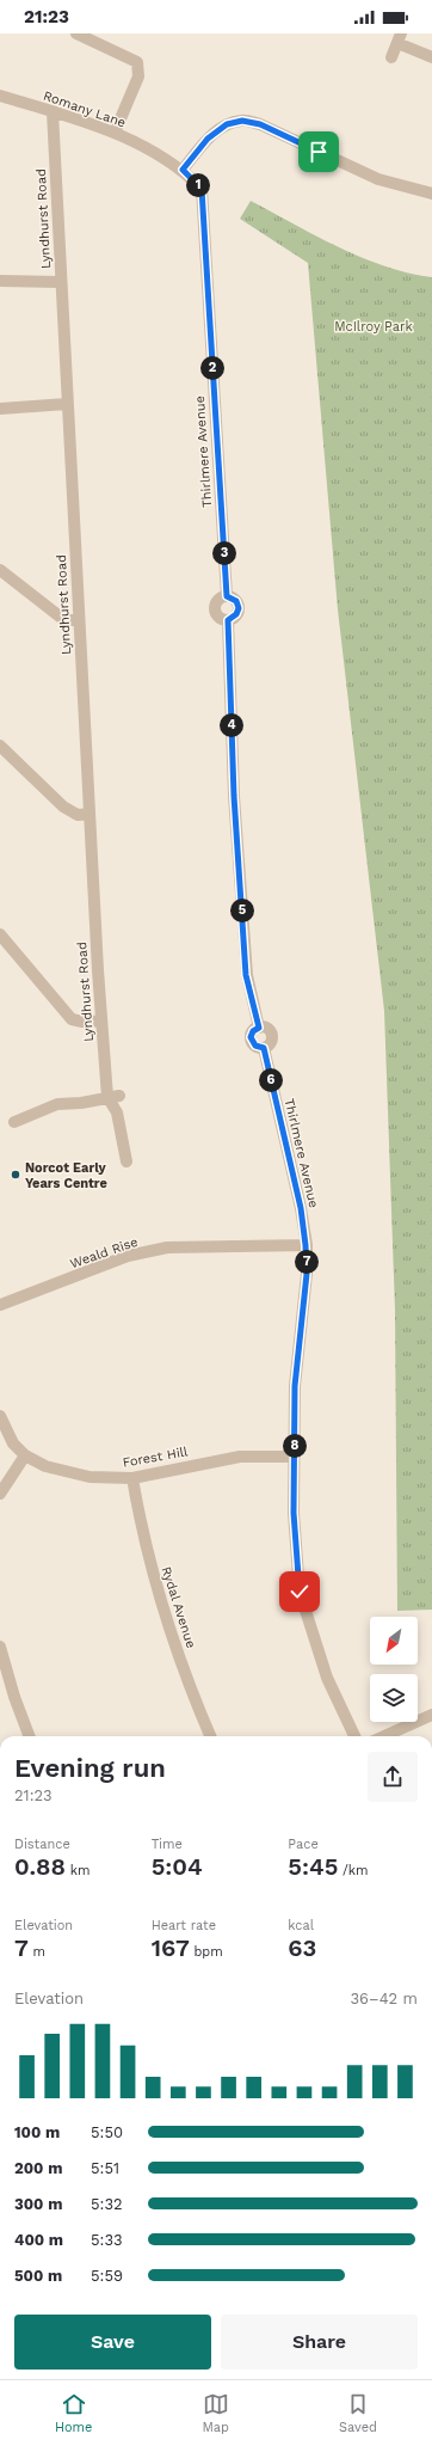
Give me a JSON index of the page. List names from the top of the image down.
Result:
{
  "streets": {
    "street": [
      "Romany Lane",
      "Lyndhurst Road",
      "Thirlmere Avenue",
      "Weald Rise",
      "Forest Hill",
      "Rydal Avenue"
    ]
  },
  "crossings": [
    ["Romany Lane", "Lyndhurst Road"],
    ["Romany Lane", "Thirlmere Avenue"],
    ["Thirlmere Avenue", "Weald Rise"],
    ["Thirlmere Avenue", "Forest Hill"],
    ["Forest Hill", "Rydal Avenue"]
  ],
  "parks": ["McIlroy Park"],
  "places": ["Norcot Early Years Centre"],
  "north": "bottom left",
  "page": {
    "status": "21:23",
    "pins": [
      "1",
      "2",
      "3",
      "4",
      "5",
      "6",
      "7",
      "8"
    ],
    "heading": ["Evening run", "21:23"],
    "stats": [
      ["Distance", "0.88 km"],
      ["Time", "5:04"],
      ["Pace", "5:45 /km"],
      ["Elevation", "7 m"],
      ["Heart rate", "167 bpm"],
      ["kcal", "63"]
    ],
    "chart": ["Elevation", "36–42 m"],
    "list": [
      {
        "name": "100 m",
        "note": "5:50"
      },
      {
        "name": "200 m",
        "note": "5:51"
      },
      {
        "name": "300 m",
        "note": "5:32"
      },
      {
        "name": "400 m",
        "note": "5:33"
      },
      {
        "name": "500 m",
        "note": "5:59"
      }
    ],
    "buttons": ["Save", "Share"],
    "tabs": ["Home", "Map", "Saved"]
  }
}
